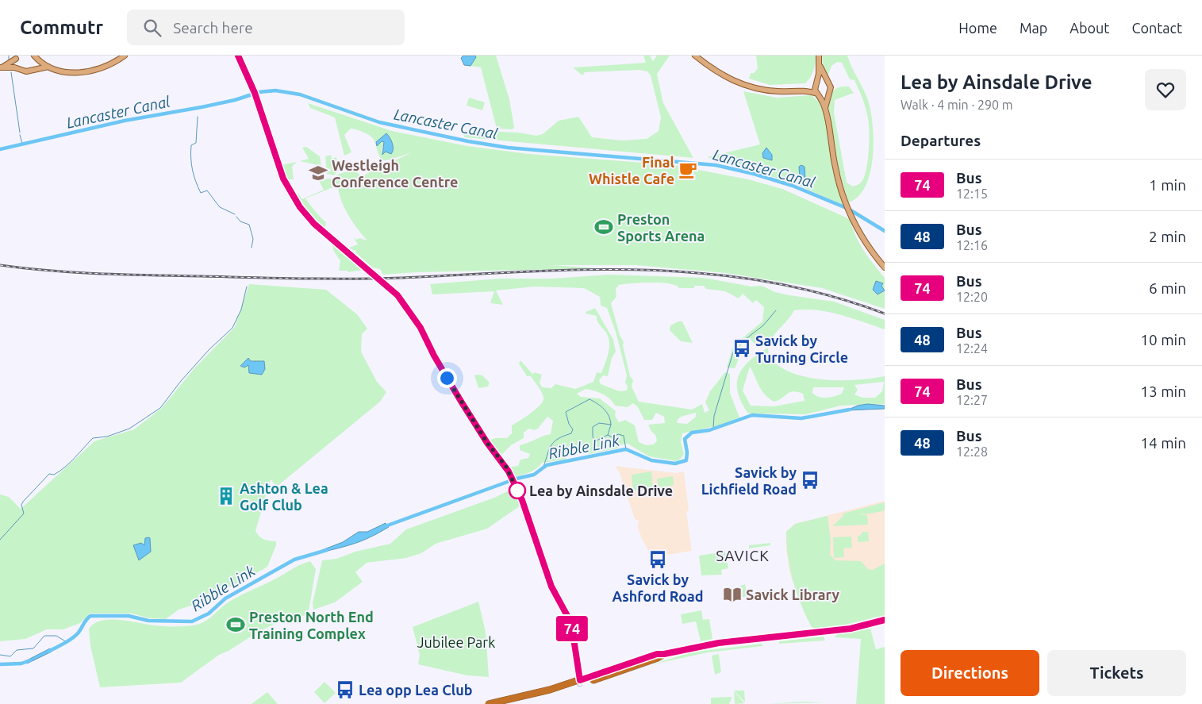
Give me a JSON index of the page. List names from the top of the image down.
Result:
{
  "districts": ["SAVICK"],
  "water": ["Lancaster Canal", "Ribble Link"],
  "parks": ["Jubilee Park"],
  "places": {
    "cafe": ["Final Whistle Cafe"],
    "school or university": ["Westleigh Conference Centre"],
    "sports": ["Preston Sports Arena", "Preston North End Training Complex"],
    "bus stop": [
      "Savick by Turning Circle",
      "Savick by Lichfield Road",
      "Savick by Ashford Road",
      "Lea opp Lea Club"
    ],
    "other": ["Lea by Ainsdale Drive"],
    "building": ["Ashton & Lea Golf Club"],
    "library": ["Savick Library"]
  },
  "lines": ["bus line 74"],
  "page": {
    "header": "Commutr",
    "search": "Search here",
    "nav": [
      "Home",
      "Map",
      "About",
      "Contact"
    ],
    "on_map": "74",
    "heading": [
      ["Lea by Ainsdale Drive", "Walk · 4 min · 290 m"],
      "Departures"
    ],
    "list": [
      {
        "mark": "74",
        "name": "Bus",
        "note": "12:15",
        "value": "1 min"
      },
      {
        "mark": "48",
        "name": "Bus",
        "note": "12:16",
        "value": "2 min"
      },
      {
        "mark": "74",
        "name": "Bus",
        "note": "12:20",
        "value": "6 min"
      },
      {
        "mark": "48",
        "name": "Bus",
        "note": "12:24",
        "value": "10 min"
      },
      {
        "mark": "74",
        "name": "Bus",
        "note": "12:27",
        "value": "13 min"
      },
      {
        "mark": "48",
        "name": "Bus",
        "note": "12:28",
        "value": "14 min"
      }
    ],
    "buttons": ["Directions", "Tickets"]
  }
}
